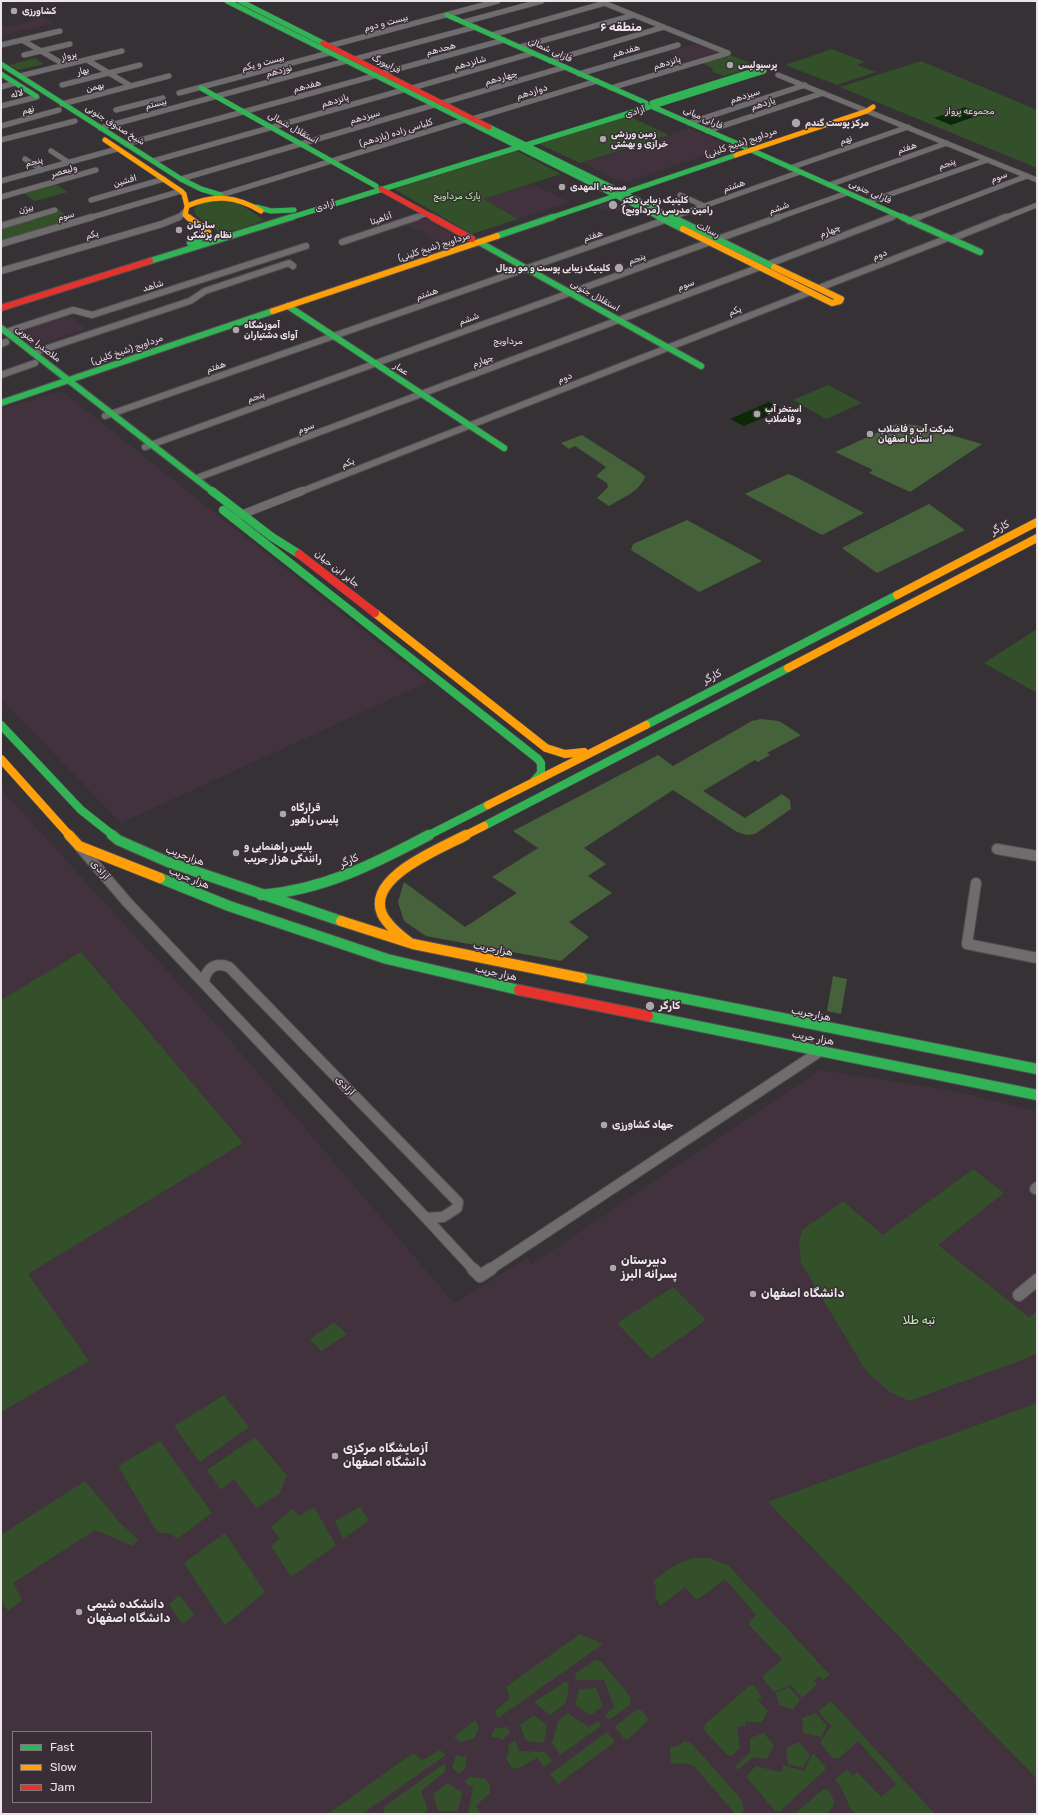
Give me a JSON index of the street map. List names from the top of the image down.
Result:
{
  "streets": {
    "main road": [
      "فارابی شمالی",
      "فرایبورگ",
      "آزادی",
      "فارابی میانی",
      "شیخ صدوق جنوبی",
      "استقلال شمالی",
      "مرداویج (شیخ کلینی)",
      "فارابی جنوبی",
      "رسالت",
      "استقلال جنوبی",
      "ملاصدرا جنوبی",
      "عمار",
      "کارگر",
      "جابر ابن حیان",
      "هزارجریب",
      "هزار جریب"
    ],
    "street": [
      "بیست و دوم",
      "هجدهم",
      "هفدهم",
      "پرواز",
      "بیست و یکم",
      "شانزدهم",
      "پانزدهم",
      "بهار",
      "نوزدهم",
      "چهاردهم",
      "بهمن",
      "دوازدهم",
      "لاله",
      "سیزدهم",
      "بیستم",
      "یازدهم",
      "نهم",
      "کلباسی زاده (یازدهم)",
      "هفتم",
      "پنجم",
      "ولیعصر",
      "سوم",
      "افشین",
      "هشتم",
      "ششم",
      "بیژن",
      "آناهیتا",
      "چهارم",
      "یکم",
      "دوم",
      "شاهد"
    ]
  },
  "crossings": [
    ["بیست و دوم", "فارابی شمالی"],
    ["بیست و دوم", "بیست و یکم"],
    ["بیست و دوم", "فرایبورگ"],
    ["هجدهم", "فارابی شمالی"],
    ["هجدهم", "هفدهم"],
    ["هجدهم", "فرایبورگ"],
    ["فارابی شمالی", "هفدهم"],
    ["فارابی شمالی", "شانزدهم"],
    ["فارابی شمالی", "پانزدهم"],
    ["فارابی شمالی", "نوزدهم"],
    ["فارابی شمالی", "چهاردهم"],
    ["فارابی شمالی", "دوازدهم"],
    ["فارابی شمالی", "آزادی"],
    ["فارابی شمالی", "فارابی میانی"],
    ["هفدهم", "فرایبورگ"],
    ["هفدهم", "استقلال شمالی"],
    ["پرواز", "بهمن"],
    ["پرواز", "شیخ صدوق جنوبی"],
    ["بیست و یکم", "فرایبورگ"],
    ["بیست و یکم", "استقلال شمالی"],
    ["شانزدهم", "پانزدهم"],
    ["شانزدهم", "فرایبورگ"],
    ["پانزدهم", "فرایبورگ"],
    ["پانزدهم", "استقلال شمالی"],
    ["فرایبورگ", "نوزدهم"],
    ["فرایبورگ", "چهاردهم"],
    ["فرایبورگ", "دوازدهم"],
    ["فرایبورگ", "سیزدهم"],
    ["فرایبورگ", "آزادی"],
    ["فرایبورگ", "کلباسی زاده (یازدهم)"],
    ["فرایبورگ", "رسالت"],
    ["بهار", "بهمن"],
    ["نوزدهم", "بیستم"],
    ["نوزدهم", "استقلال شمالی"],
    ["چهاردهم", "سیزدهم"],
    ["بهمن", "نهم"],
    ["بهمن", "شیخ صدوق جنوبی"],
    ["دوازدهم", "کلباسی زاده (یازدهم)"],
    ["لاله", "شیخ صدوق جنوبی"],
    ["سیزدهم", "فارابی میانی"],
    ["سیزدهم", "استقلال شمالی"],
    ["بیستم", "شیخ صدوق جنوبی"],
    ["بیستم", "استقلال شمالی"],
    ["یازدهم", "فارابی میانی"],
    ["نهم", "شیخ صدوق جنوبی"],
    ["نهم", "فارابی جنوبی"],
    ["آزادی", "فارابی میانی"],
    ["آزادی", "استقلال شمالی"],
    ["آزادی", "رسالت"],
    ["آزادی", "هزار جریب"],
    ["فارابی میانی", "مرداویج (شیخ کلینی)"],
    ["فارابی میانی", "فارابی جنوبی"],
    ["شیخ صدوق جنوبی", "پنجم"],
    ["شیخ صدوق جنوبی", "سوم"],
    ["شیخ صدوق جنوبی", "افشین"],
    ["استقلال شمالی", "کلباسی زاده (یازدهم)"],
    ["استقلال شمالی", "آناهیتا"],
    ["استقلال شمالی", "استقلال جنوبی"],
    ["مرداویج (شیخ کلینی)", "فارابی جنوبی"],
    ["مرداویج (شیخ کلینی)", "رسالت"],
    ["مرداویج (شیخ کلینی)", "استقلال جنوبی"],
    ["مرداویج (شیخ کلینی)", "ملاصدرا جنوبی"],
    ["مرداویج (شیخ کلینی)", "عمار"],
    ["مرداویج (شیخ کلینی)", "جابر ابن حیان"],
    ["هفتم", "هشتم"],
    ["هفتم", "فارابی جنوبی"],
    ["هفتم", "رسالت"],
    ["هفتم", "استقلال جنوبی"],
    ["هفتم", "عمار"],
    ["هفتم", "جابر ابن حیان"],
    ["پنجم", "فارابی جنوبی"],
    ["پنجم", "ششم"],
    ["پنجم", "رسالت"],
    ["پنجم", "استقلال جنوبی"],
    ["پنجم", "عمار"],
    ["پنجم", "جابر ابن حیان"],
    ["سوم", "فارابی جنوبی"],
    ["سوم", "رسالت"],
    ["سوم", "چهارم"],
    ["سوم", "استقلال جنوبی"],
    ["سوم", "عمار"],
    ["سوم", "جابر ابن حیان"],
    ["هشتم", "فارابی جنوبی"],
    ["هشتم", "رسالت"],
    ["هشتم", "استقلال جنوبی"],
    ["هشتم", "عمار"],
    ["فارابی جنوبی", "ششم"],
    ["فارابی جنوبی", "چهارم"],
    ["فارابی جنوبی", "دوم"],
    ["ششم", "رسالت"],
    ["ششم", "استقلال جنوبی"],
    ["ششم", "عمار"],
    ["آناهیتا", "استقلال جنوبی"],
    ["رسالت", "چهارم"],
    ["رسالت", "یکم"],
    ["رسالت", "دوم"],
    ["چهارم", "استقلال جنوبی"],
    ["چهارم", "عمار"],
    ["یکم", "دوم"],
    ["یکم", "استقلال جنوبی"],
    ["یکم", "عمار"],
    ["یکم", "جابر ابن حیان"],
    ["دوم", "استقلال جنوبی"],
    ["دوم", "عمار"],
    ["شاهد", "ملاصدرا جنوبی"],
    ["ملاصدرا جنوبی", "جابر ابن حیان"],
    ["کارگر", "جابر ابن حیان"],
    ["کارگر", "هزارجریب"]
  ],
  "districts": ["منطقه ۶", "مرداویج"],
  "parks": ["مجموعه پرواز", "پارک مرداویج", "تبه طلا"],
  "places": [
    "کشاورزی",
    "پرسپولیس",
    "مرکز پوست گندم",
    "زمین ورزشی خرازی و بهشتی",
    "مسجد المهدی",
    "کلینیک زیبایی دکتر رامین مدرسی (مرداویج)",
    "سازمان نظام پزشکی",
    "کلینیک زیبایی پوست و مو رویال",
    "آموزشگاه آوای دشتیاران",
    "استخر آب و فاضلاب",
    "شرکت آب و فاضلاب استان اصفهان",
    "قرارگاه پلیس راهور",
    "پلیس راهنمایی و رانندگی هزار جریب",
    "کارگر",
    "جهاد کشاورزی",
    "دبیرستان پسرانه البرز",
    "دانشگاه اصفهان",
    "آزمایشگاه مرکزی دانشگاه اصفهان",
    "دانشکده شیمی دانشگاه اصفهان"
  ],
  "legend": ["Fast", "Slow", "Jam"]
}
